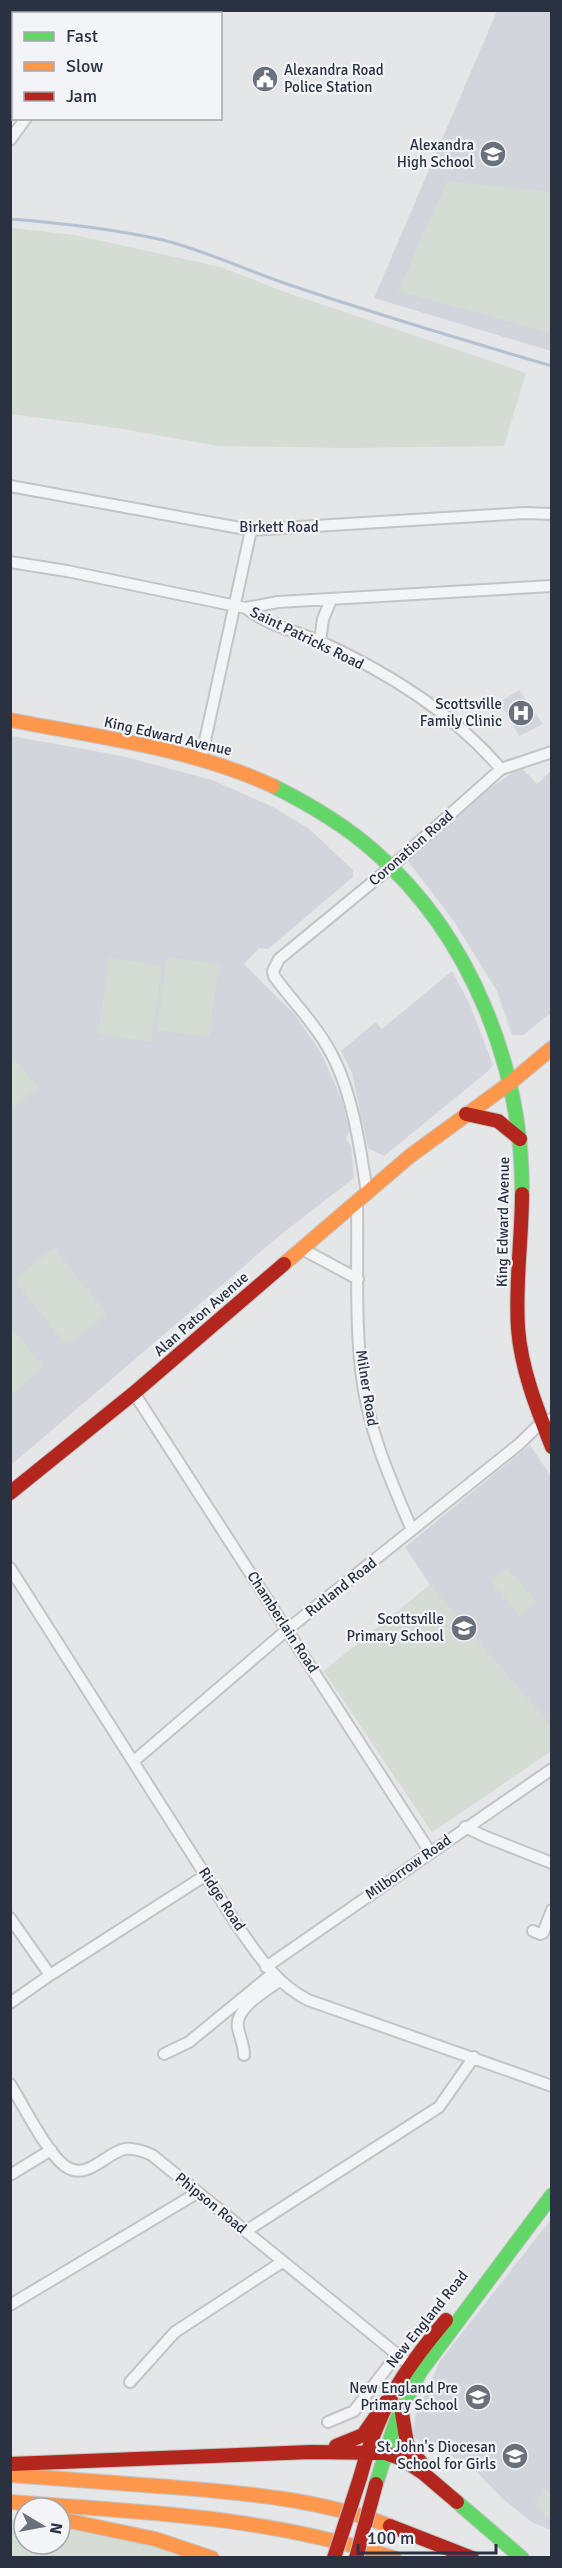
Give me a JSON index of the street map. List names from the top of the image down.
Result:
{
  "streets": {
    "main road": ["King Edward Avenue", "Alan Paton Avenue", "New England Road"],
    "street": [
      "Birkett Road",
      "Saint Patricks Road",
      "Coronation Road",
      "Milner Road",
      "Rutland Road",
      "Chamberlain Road",
      "Milborrow Road",
      "Ridge Road",
      "Phipson Road"
    ]
  },
  "crossings": [
    ["Saint Patricks Road", "Coronation Road"],
    ["King Edward Avenue", "Coronation Road"],
    ["King Edward Avenue", "Alan Paton Avenue"],
    ["King Edward Avenue", "Rutland Road"],
    ["Coronation Road", "Milner Road"],
    ["Alan Paton Avenue", "Milner Road"],
    ["Alan Paton Avenue", "Chamberlain Road"],
    ["Milner Road", "Rutland Road"],
    ["Rutland Road", "Chamberlain Road"],
    ["Rutland Road", "Ridge Road"],
    ["Chamberlain Road", "Milborrow Road"],
    ["Milborrow Road", "Ridge Road"],
    ["Phipson Road", "New England Road"]
  ],
  "places": {
    "public building": ["Alexandra Road Police Station"],
    "school or university": [
      "Alexandra High School",
      "Scottsville Primary School",
      "New England Pre Primary School",
      "St John's Diocesan School for Girls"
    ],
    "hospital": ["Scottsville Family Clinic"]
  },
  "legend": ["Fast", "Slow", "Jam"],
  "scale_bar": "100 m",
  "north": "right"
}
